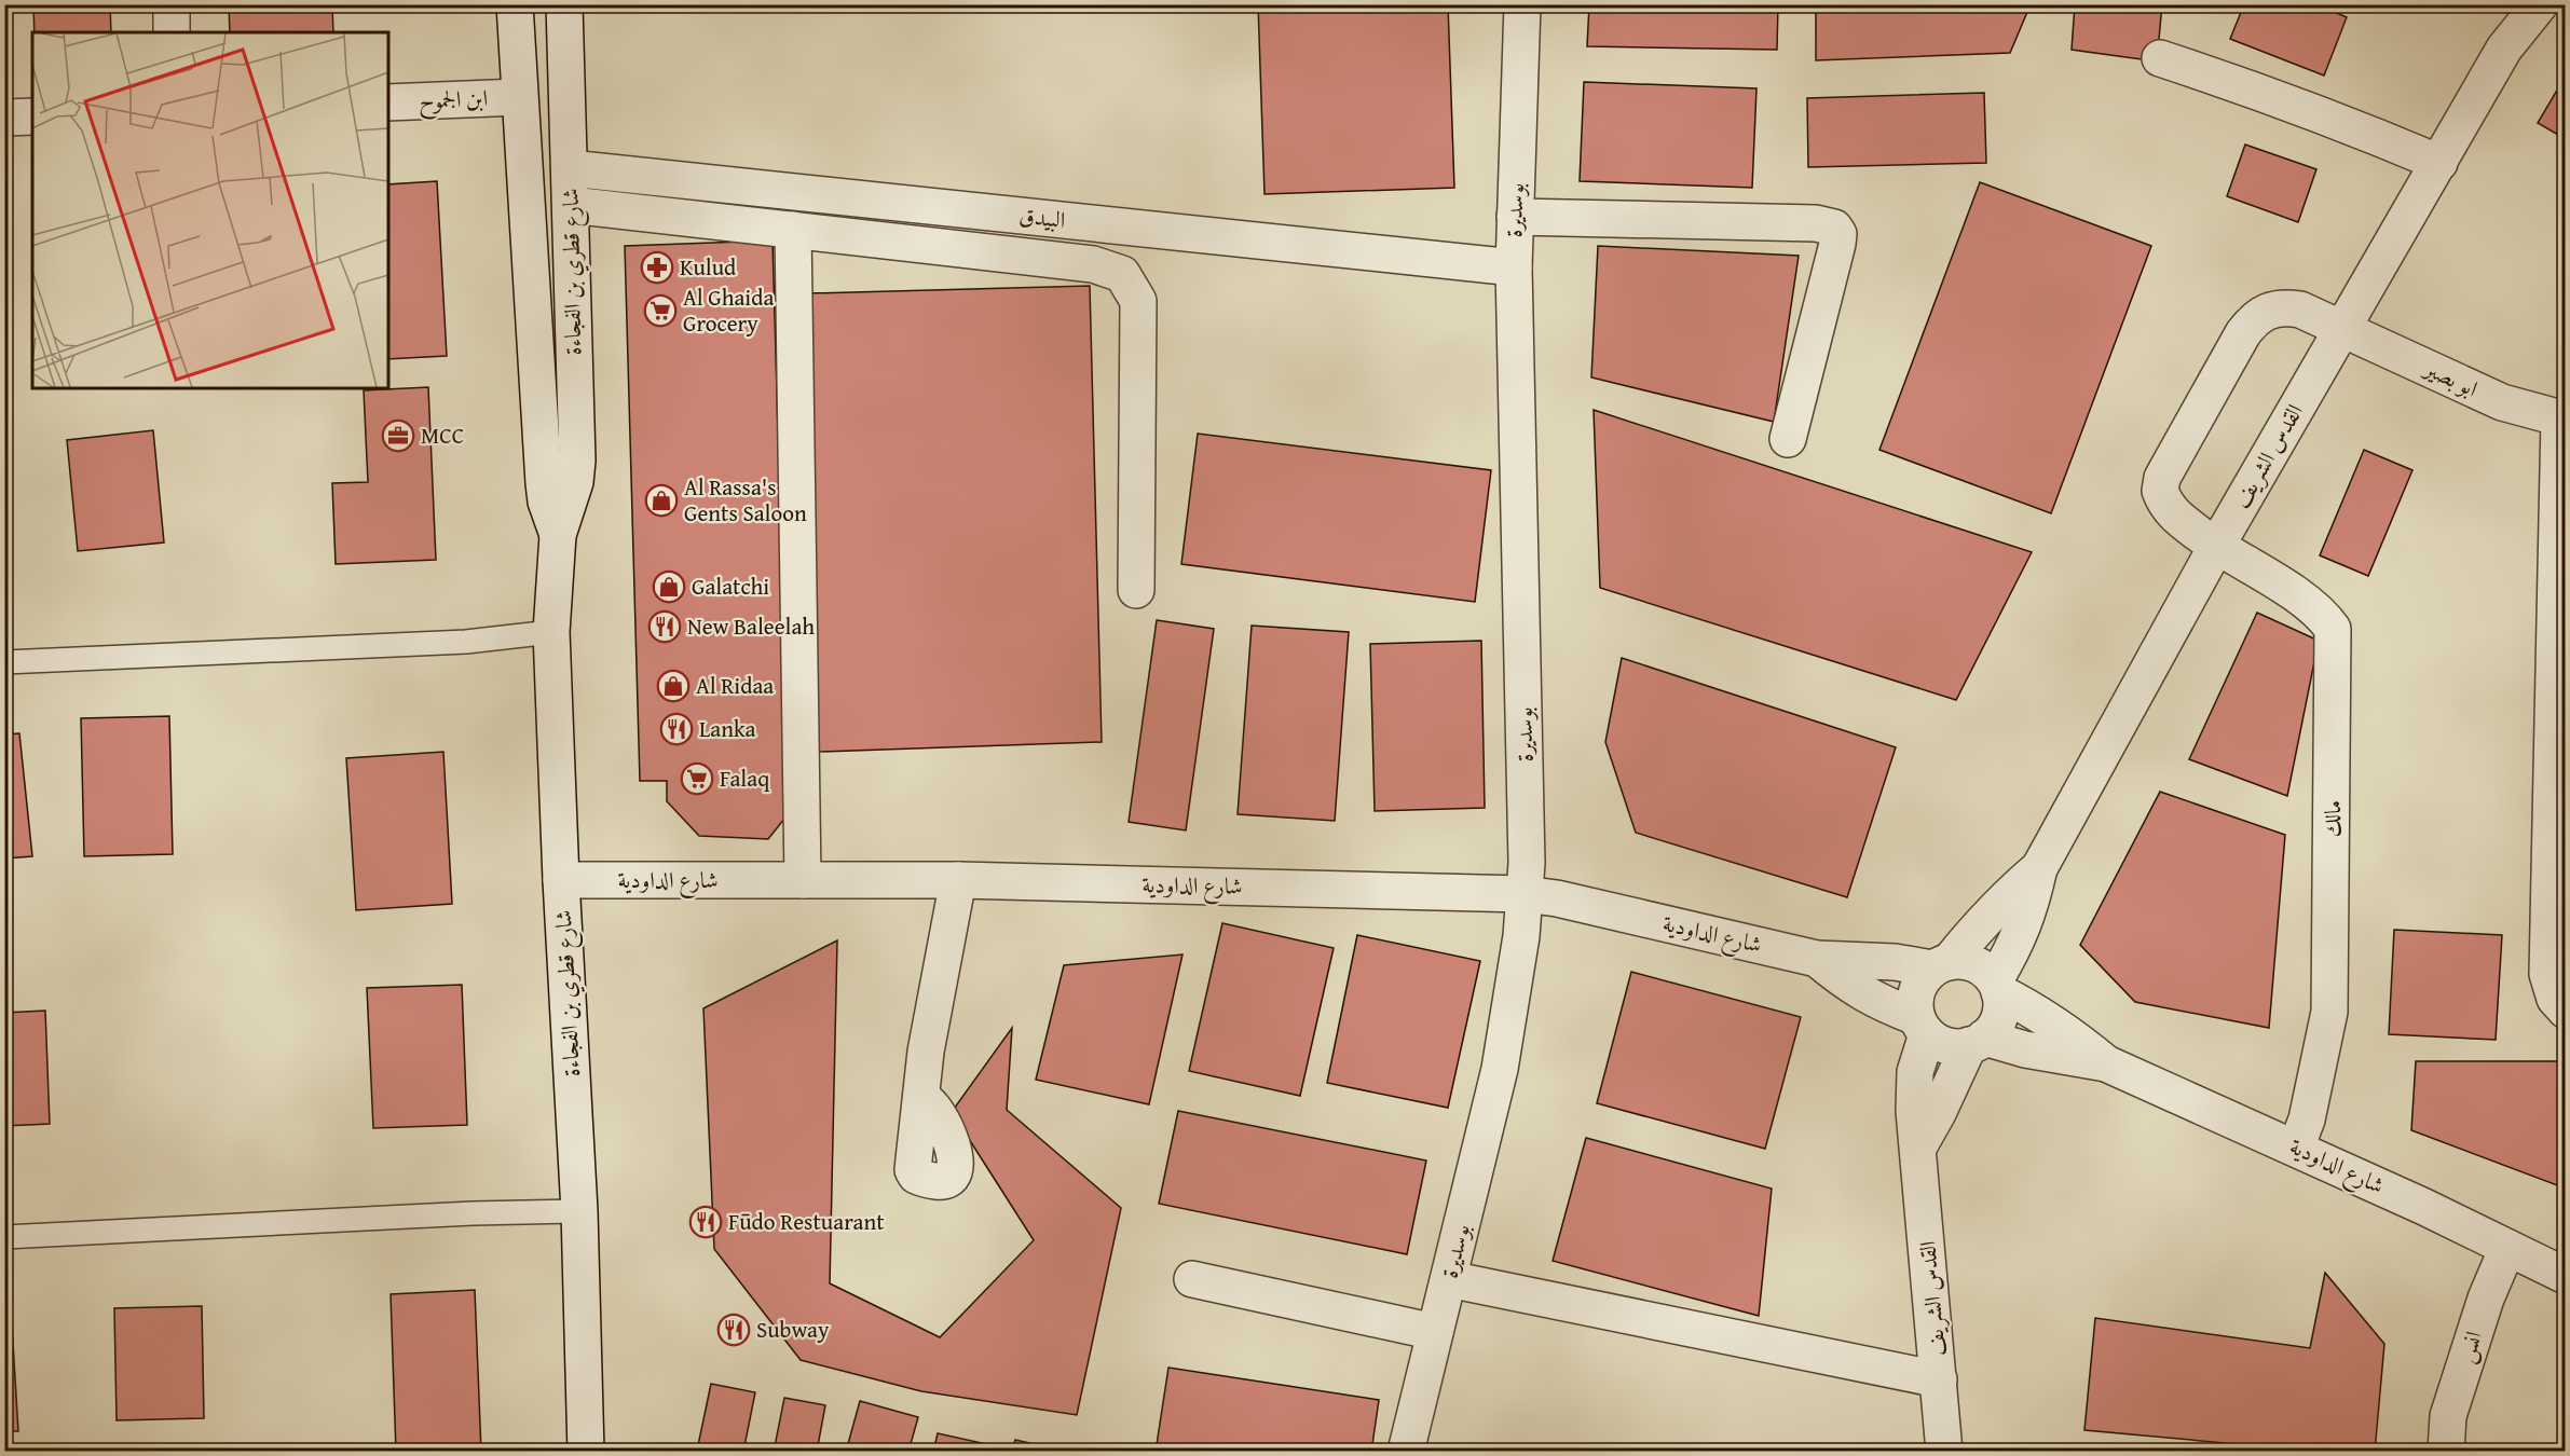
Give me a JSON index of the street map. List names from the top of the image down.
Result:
{
  "streets": {
    "street": [
      "ابن الجموح",
      "بوسديرة",
      "البيدق",
      "شارع قطري بن الفجاءة",
      "ابو بصير",
      "القدس الشريف",
      "مالك",
      "شارع الداودية",
      "انس"
    ]
  },
  "crossings": [
    ["ابن الجموح", "شارع قطري بن الفجاءة"],
    ["بوسديرة", "البيدق"],
    ["بوسديرة", "شارع الداودية"],
    ["البيدق", "شارع قطري بن الفجاءة"],
    ["شارع قطري بن الفجاءة", "شارع الداودية"],
    ["ابو بصير", "القدس الشريف"],
    ["ابو بصير", "مالك"],
    ["القدس الشريف", "مالك"],
    ["القدس الشريف", "شارع الداودية"],
    ["مالك", "شارع الداودية"],
    ["شارع الداودية", "انس"]
  ],
  "places": {
    "pharmacy": ["Kulud"],
    "supermarket": ["Al Ghaida Grocery", "Falaq"],
    "office": ["MCC"],
    "shop": ["Al Rassa's Gents Saloon", "Galatchi", "Al Ridaa"],
    "restaurant": [
      "New Baleelah",
      "Lanka",
      "Fūdo Restuarant",
      "Subway"
    ]
  }
}
